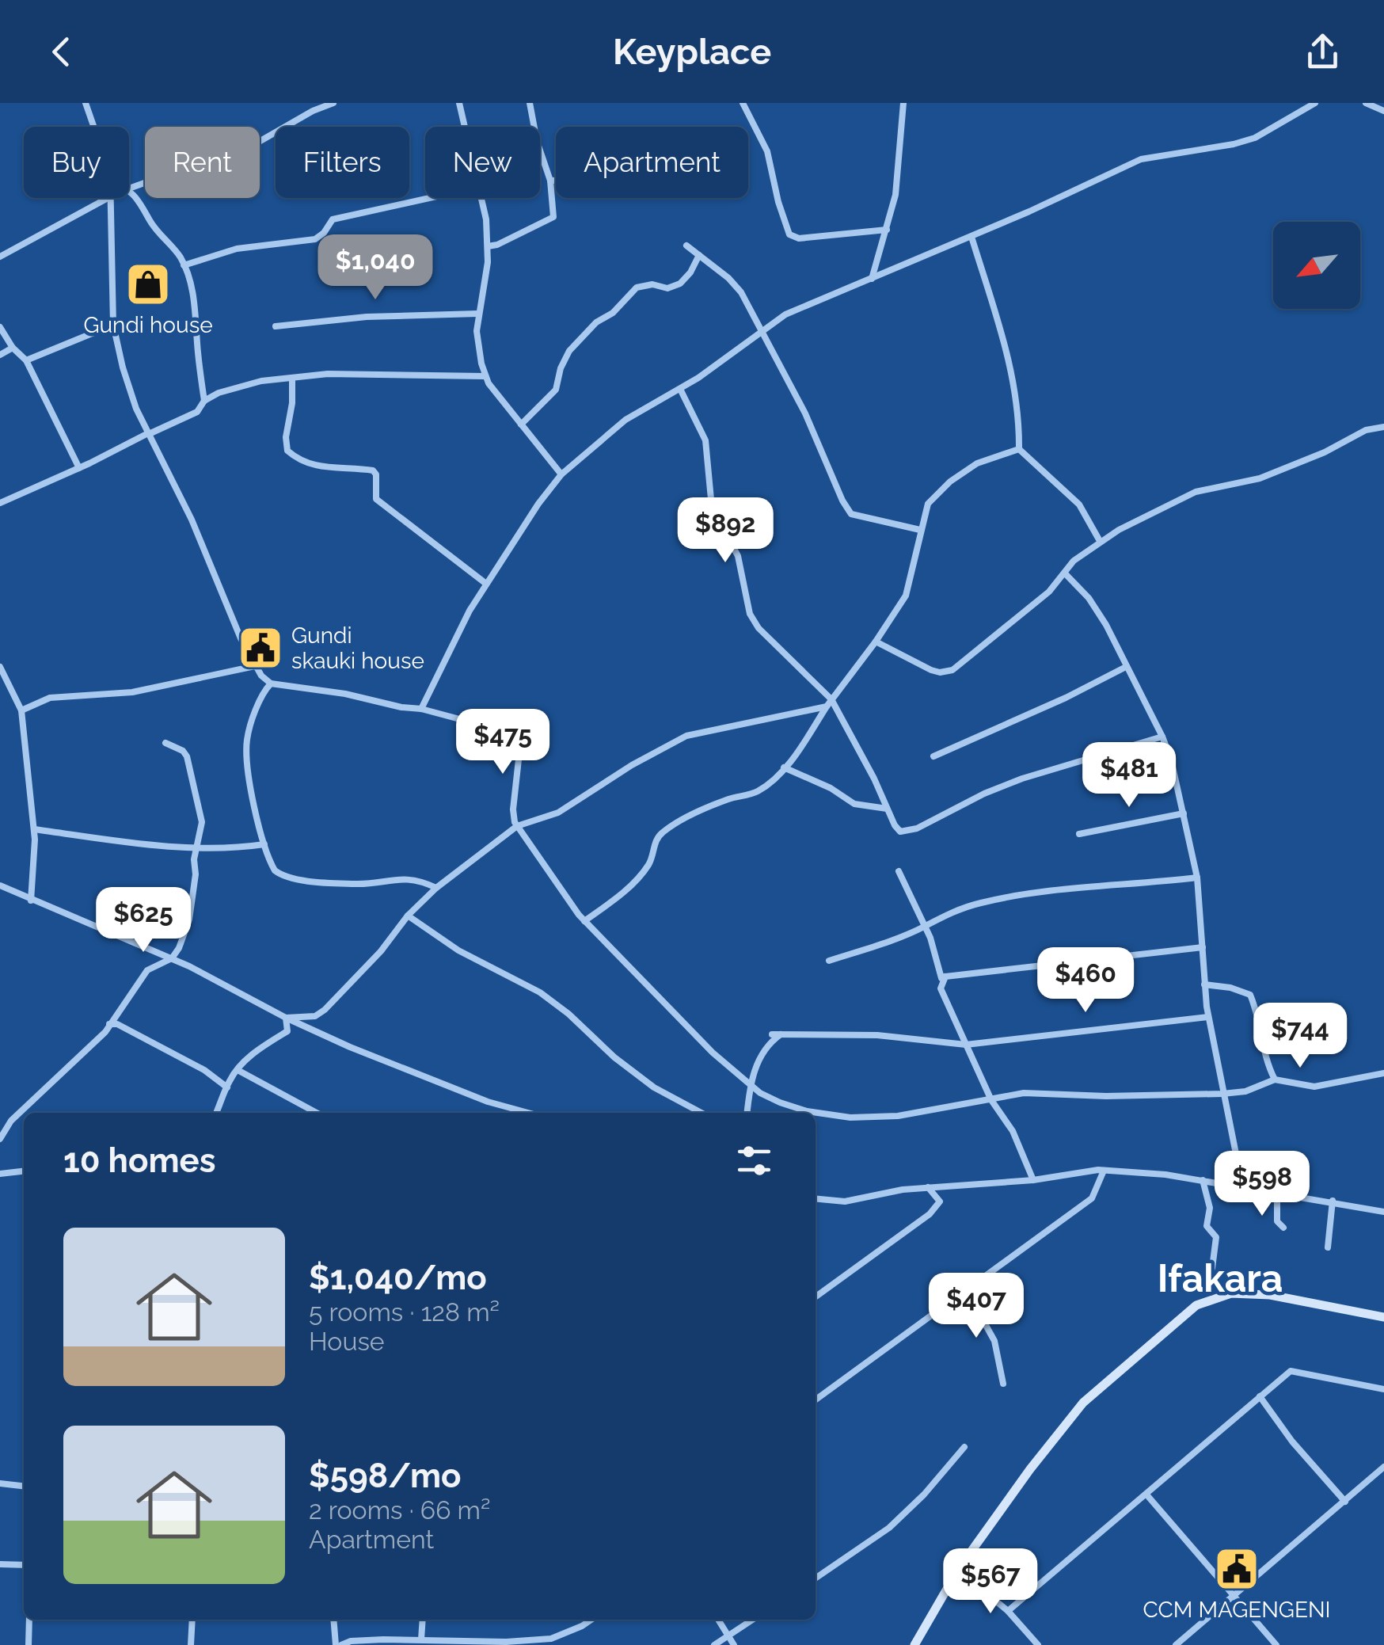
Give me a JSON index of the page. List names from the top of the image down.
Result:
{
  "districts": ["Ifakara"],
  "places": {
    "shop": ["Gundi house"],
    "public building": ["Gundi skauki house", "CCM MAGENGENI"]
  },
  "north": "bottom left",
  "page": {
    "header": "Keyplace",
    "chip": [
      "Buy",
      "Rent",
      "Filters",
      "New",
      "Apartment"
    ],
    "price": [
      "$1,040",
      "$892",
      "$475",
      "$481",
      "$625",
      "$460",
      "$744",
      "$598",
      "$407",
      "$567"
    ],
    "heading": "10 homes",
    "list": [
      {
        "name": "$1,040/mo",
        "note": "5 rooms · 128 m² · House"
      },
      {
        "name": "$598/mo",
        "note": "2 rooms · 66 m² · Apartment"
      }
    ]
  }
}
